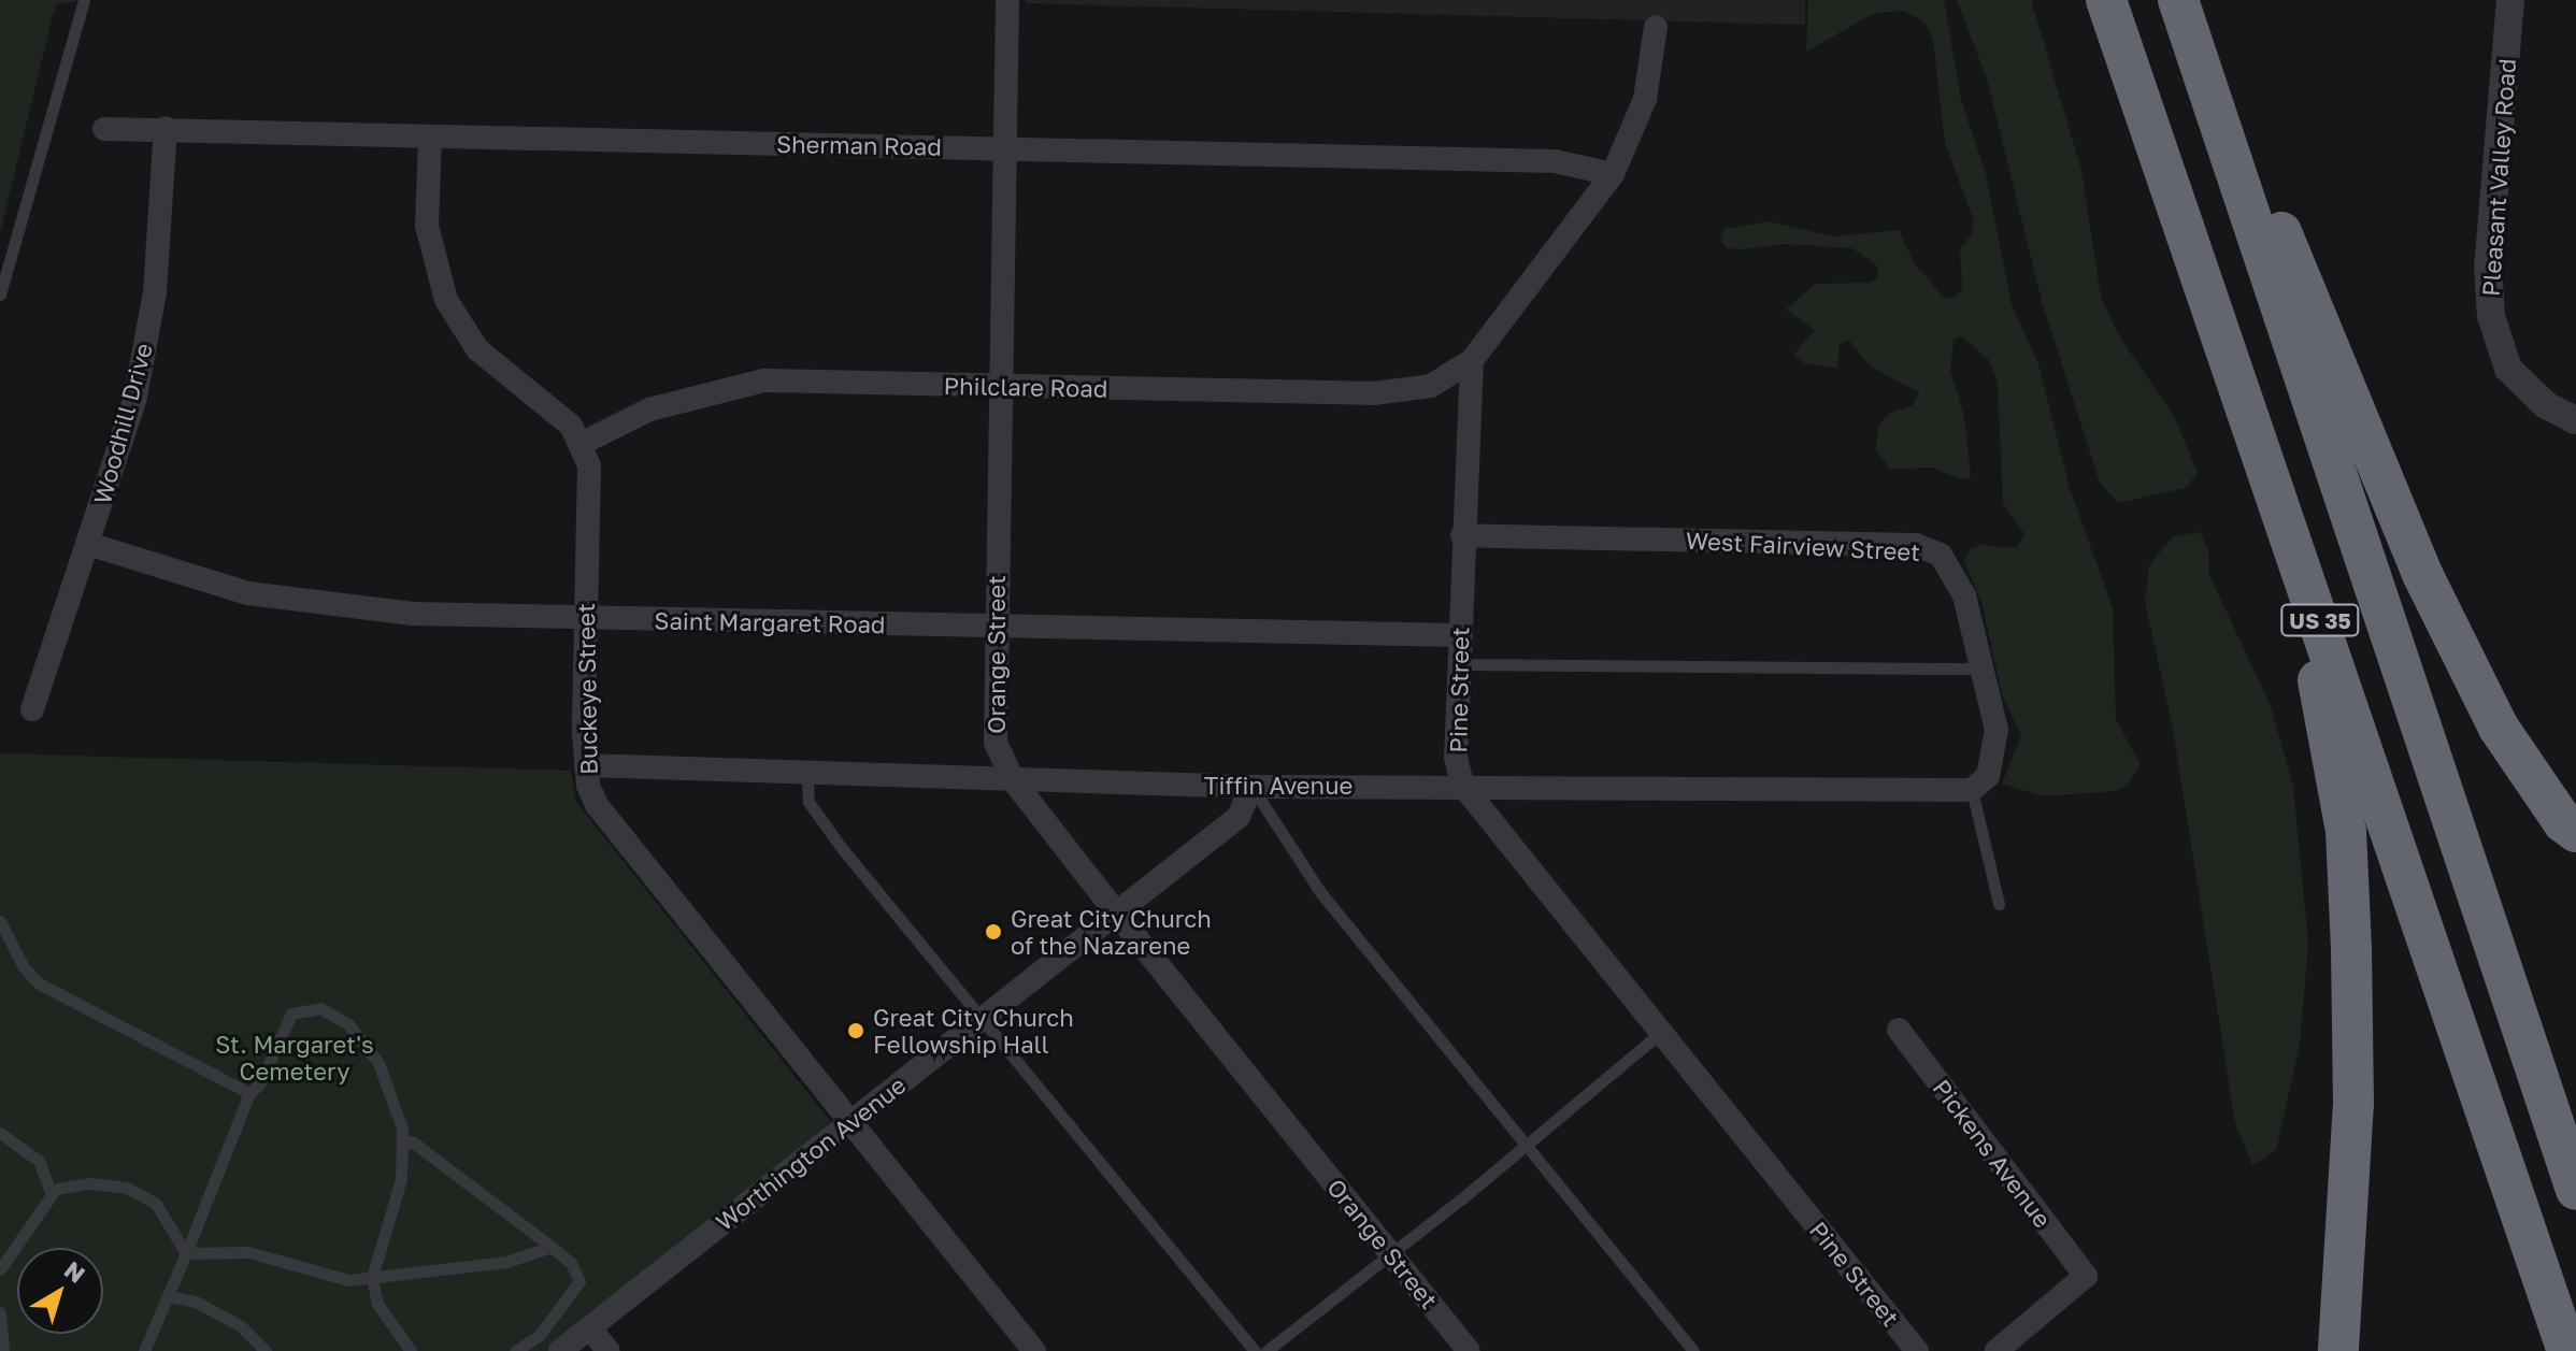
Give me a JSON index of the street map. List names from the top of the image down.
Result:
{
  "streets": {
    "highway": ["US 35"],
    "street": [
      "Sherman Road",
      "Pleasant Valley Road",
      "Philclare Road",
      "Woodhill Drive",
      "West Fairview Street",
      "Saint Margaret Road",
      "Orange Street",
      "Buckeye Street",
      "Pine Street",
      "Tiffin Avenue",
      "Worthington Avenue",
      "Pickens Avenue"
    ]
  },
  "crossings": [
    ["Sherman Road", "Woodhill Drive"],
    ["Sherman Road", "Orange Street"],
    ["Philclare Road", "Orange Street"],
    ["Philclare Road", "Buckeye Street"],
    ["Philclare Road", "Pine Street"],
    ["Woodhill Drive", "Saint Margaret Road"],
    ["West Fairview Street", "Pine Street"],
    ["West Fairview Street", "Tiffin Avenue"],
    ["Saint Margaret Road", "Orange Street"],
    ["Saint Margaret Road", "Buckeye Street"],
    ["Saint Margaret Road", "Pine Street"],
    ["Orange Street", "Tiffin Avenue"],
    ["Orange Street", "Worthington Avenue"],
    ["Buckeye Street", "Tiffin Avenue"],
    ["Buckeye Street", "Worthington Avenue"],
    ["Pine Street", "Tiffin Avenue"],
    ["Tiffin Avenue", "Worthington Avenue"]
  ],
  "parks": ["St. Margaret's Cemetery"],
  "places": ["Great City Church of the Nazarene", "Great City Church Fellowship Hall"],
  "north": "top right"
}
